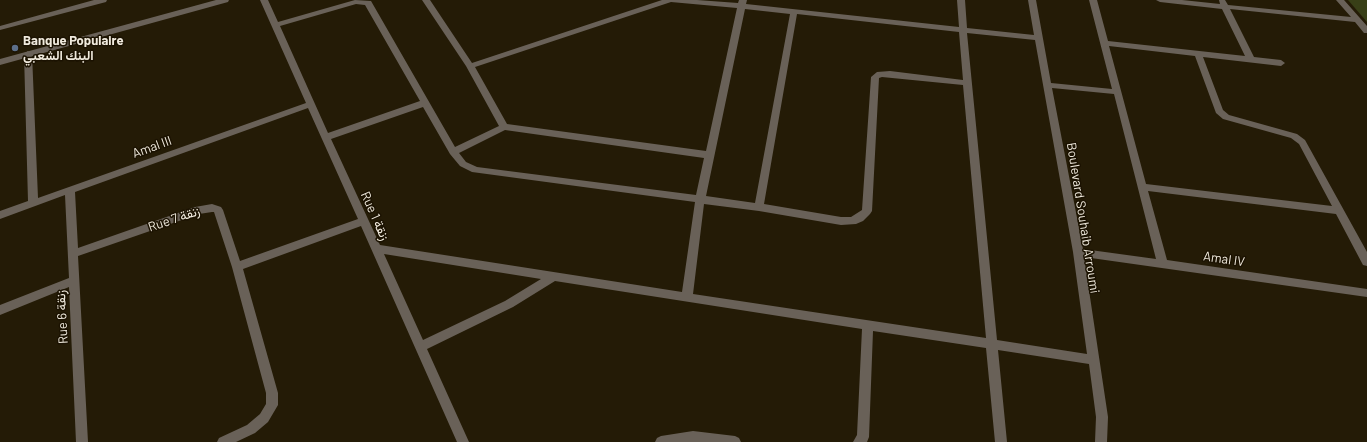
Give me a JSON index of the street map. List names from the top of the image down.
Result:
{
  "streets": {
    "street": [
      "Amal III",
      "Rue 1 زنقة",
      "Boulevard Souhaib Arroumi",
      "Rue 7 زنقة",
      "Amal IV",
      "Rue 6 زنقة"
    ]
  },
  "crossings": [
    ["Amal III", "Rue 1 زنقة"],
    ["Amal III", "Rue 6 زنقة"],
    ["Boulevard Souhaib Arroumi", "Amal IV"],
    ["Rue 7 زنقة", "Rue 6 زنقة"]
  ],
  "places": ["Banque Populaire البنك الشعبي"]
}
